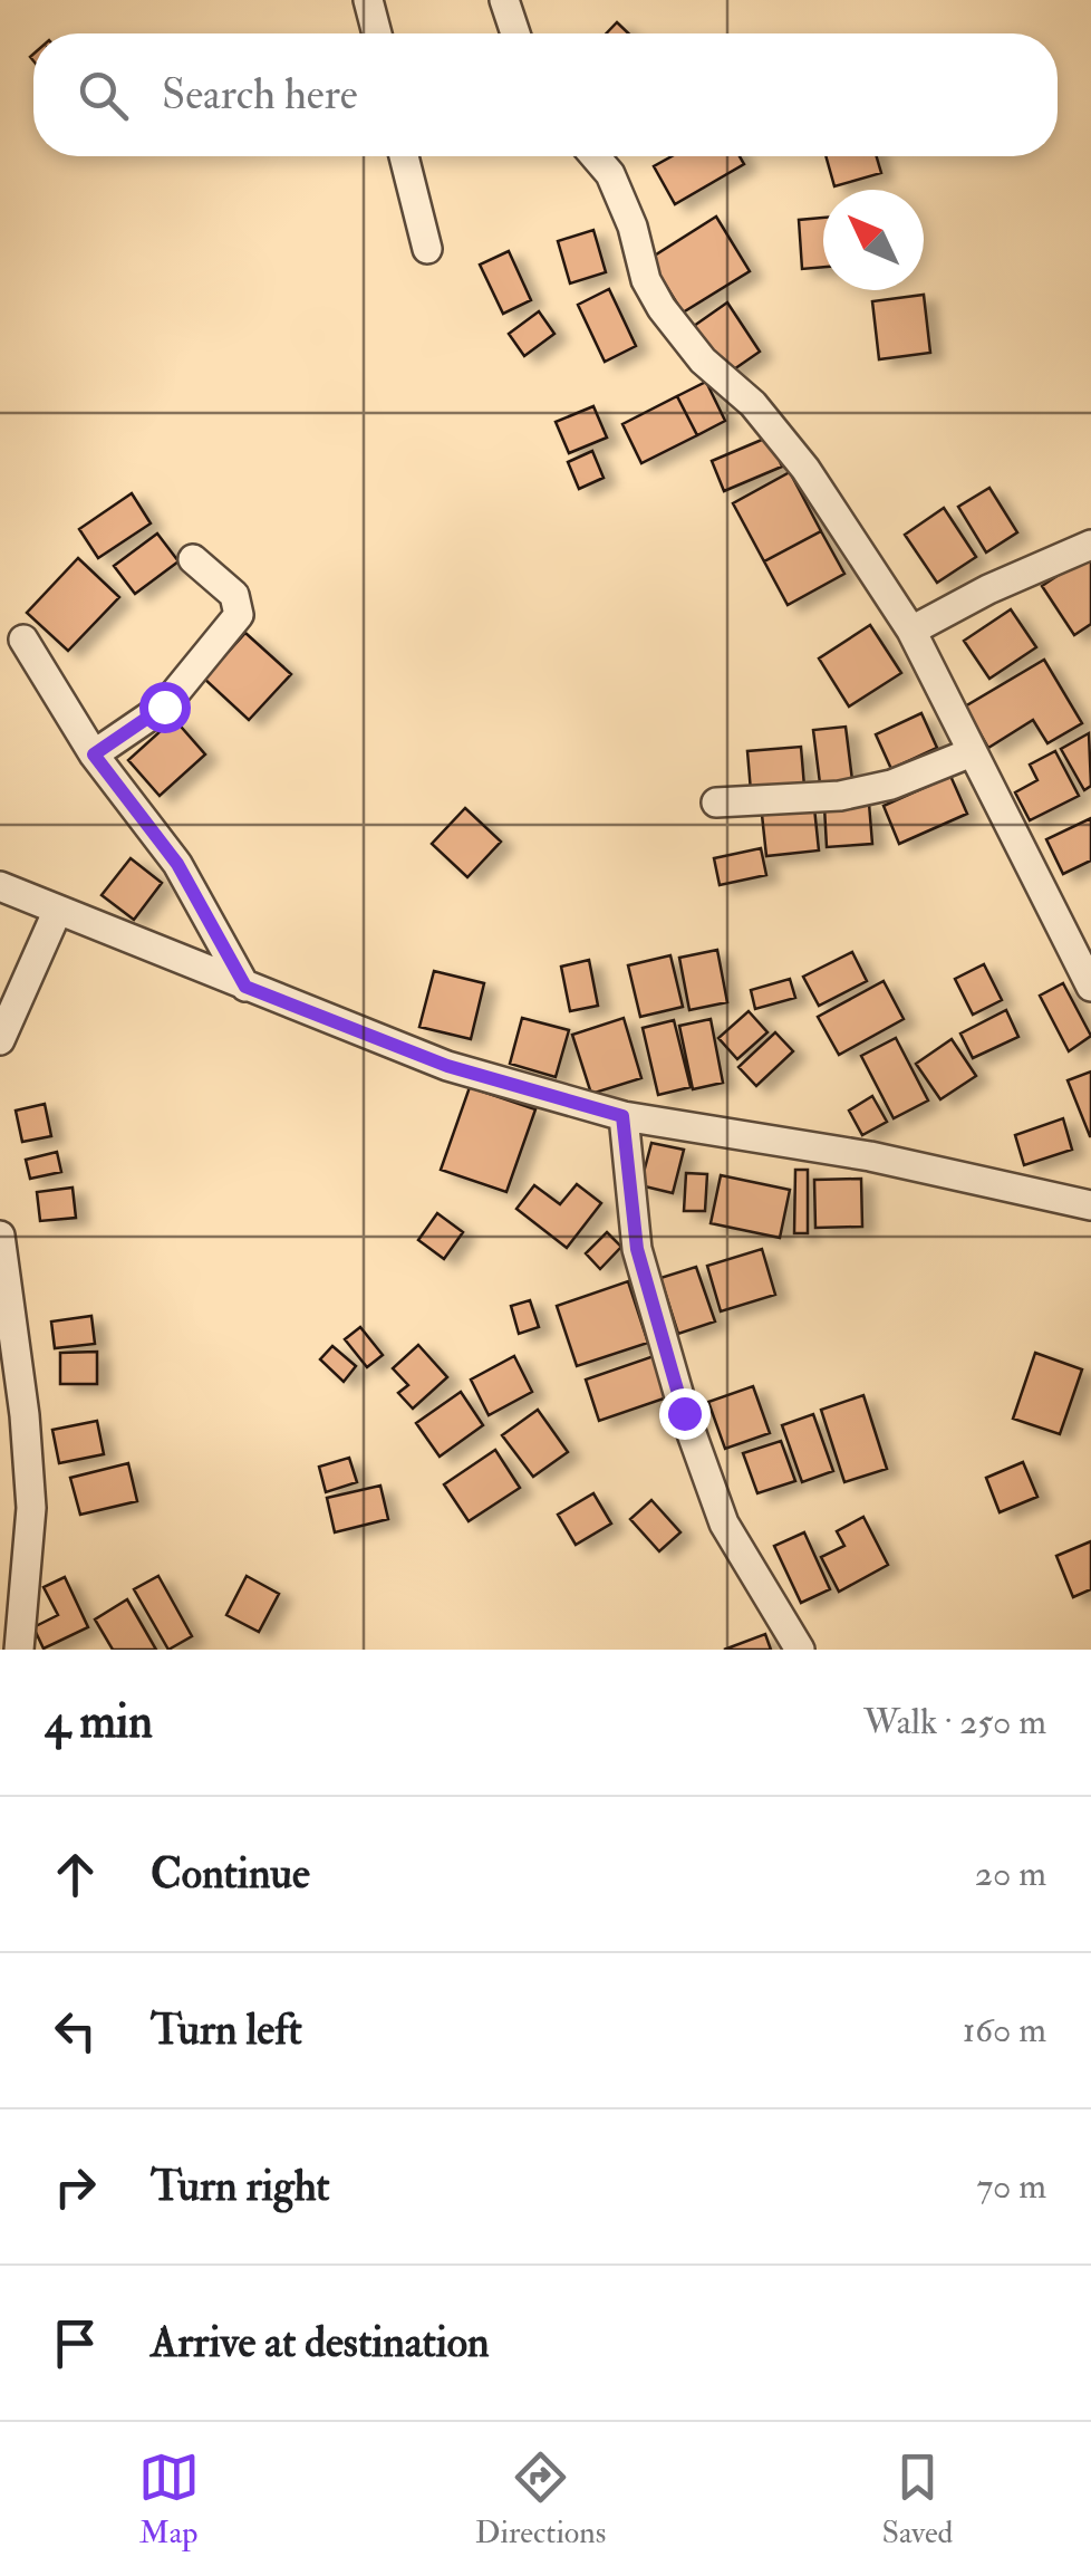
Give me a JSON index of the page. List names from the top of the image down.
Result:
{
  "north": "top left",
  "page": {
    "search": "Search here",
    "heading": ["4 min", "Walk · 250 m"],
    "list": [
      ["Continue", "20 m"],
      ["Turn left", "160 m"],
      ["Turn right", "70 m"],
      "Arrive at destination"
    ],
    "nav": ["Map", "Directions", "Saved"]
  }
}
